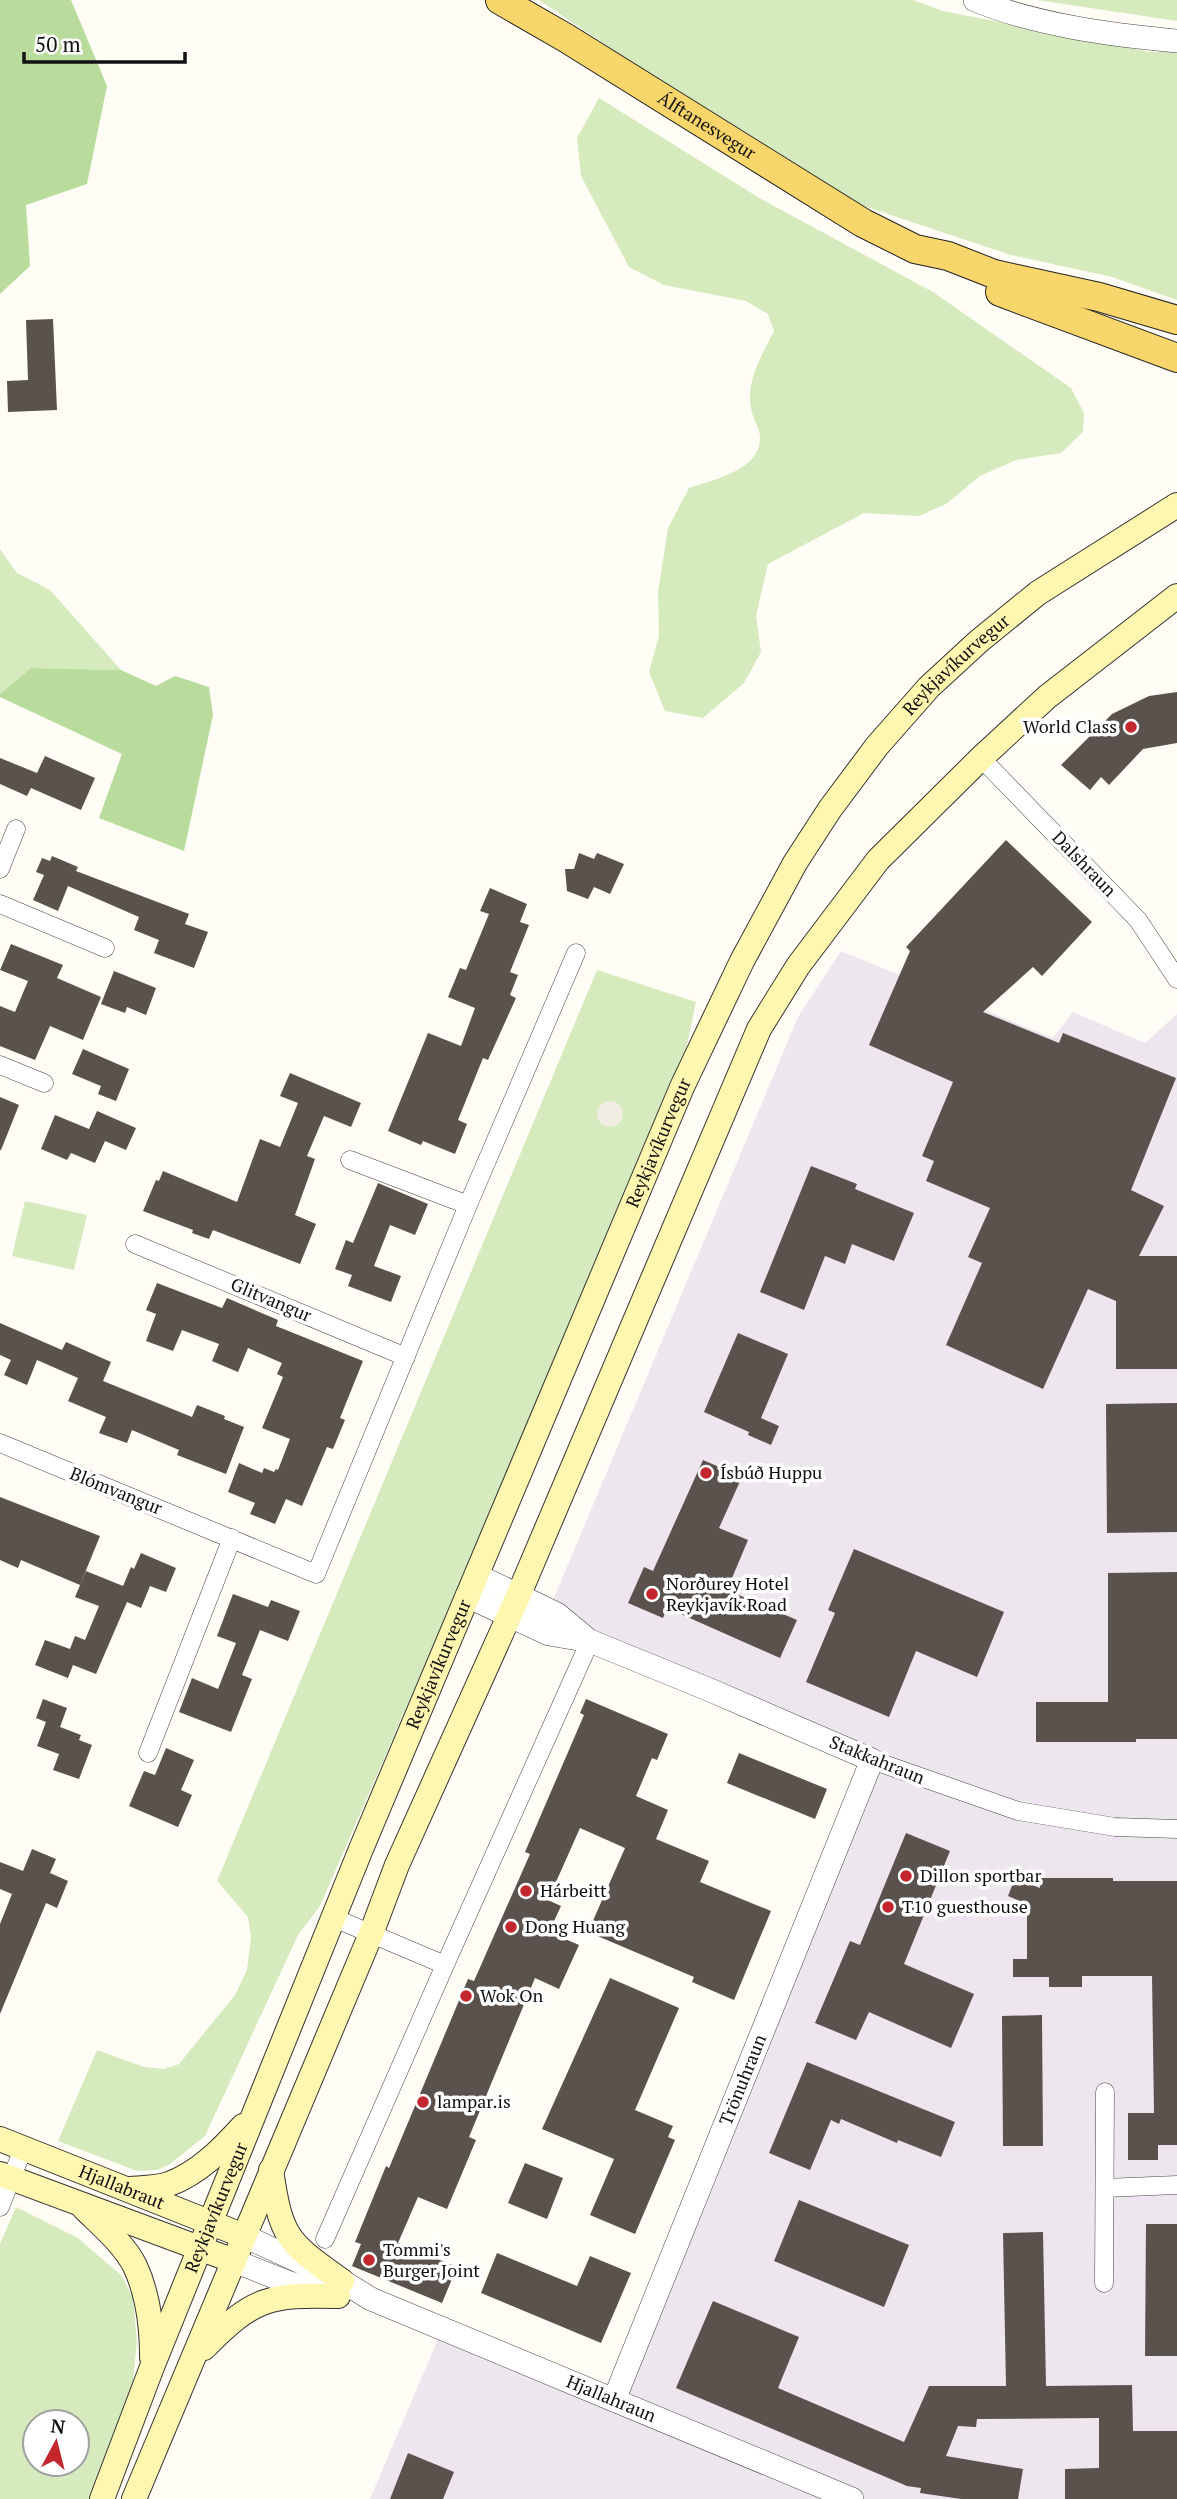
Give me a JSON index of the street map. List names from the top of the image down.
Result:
{
  "streets": {
    "main road": ["Álftanesvegur", "Reykjavíkurvegur", "Hjallabraut"],
    "street": [
      "Dalshraun",
      "Glitvangur",
      "Blómvangur",
      "Stakkahraun",
      "Trönuhraun",
      "Hjallahraun"
    ]
  },
  "crossings": [
    ["Reykjavíkurvegur", "Dalshraun"],
    ["Reykjavíkurvegur", "Stakkahraun"],
    ["Reykjavíkurvegur", "Hjallabraut"],
    ["Reykjavíkurvegur", "Hjallahraun"],
    ["Glitvangur", "Blómvangur"],
    ["Stakkahraun", "Trönuhraun"],
    ["Trönuhraun", "Hjallahraun"],
    ["Hjallabraut", "Hjallahraun"]
  ],
  "places": [
    "World Class",
    "Ísbúð Huppu",
    "Norðurey Hotel Reykjavík Road",
    "Dillon sportbar",
    "Hárbeitt",
    "T10 guesthouse",
    "Dong Huang",
    "Wok On",
    "lampar.is",
    "Tommi's Burger Joint"
  ],
  "scale_bar": "50 m",
  "north": "top"
}
